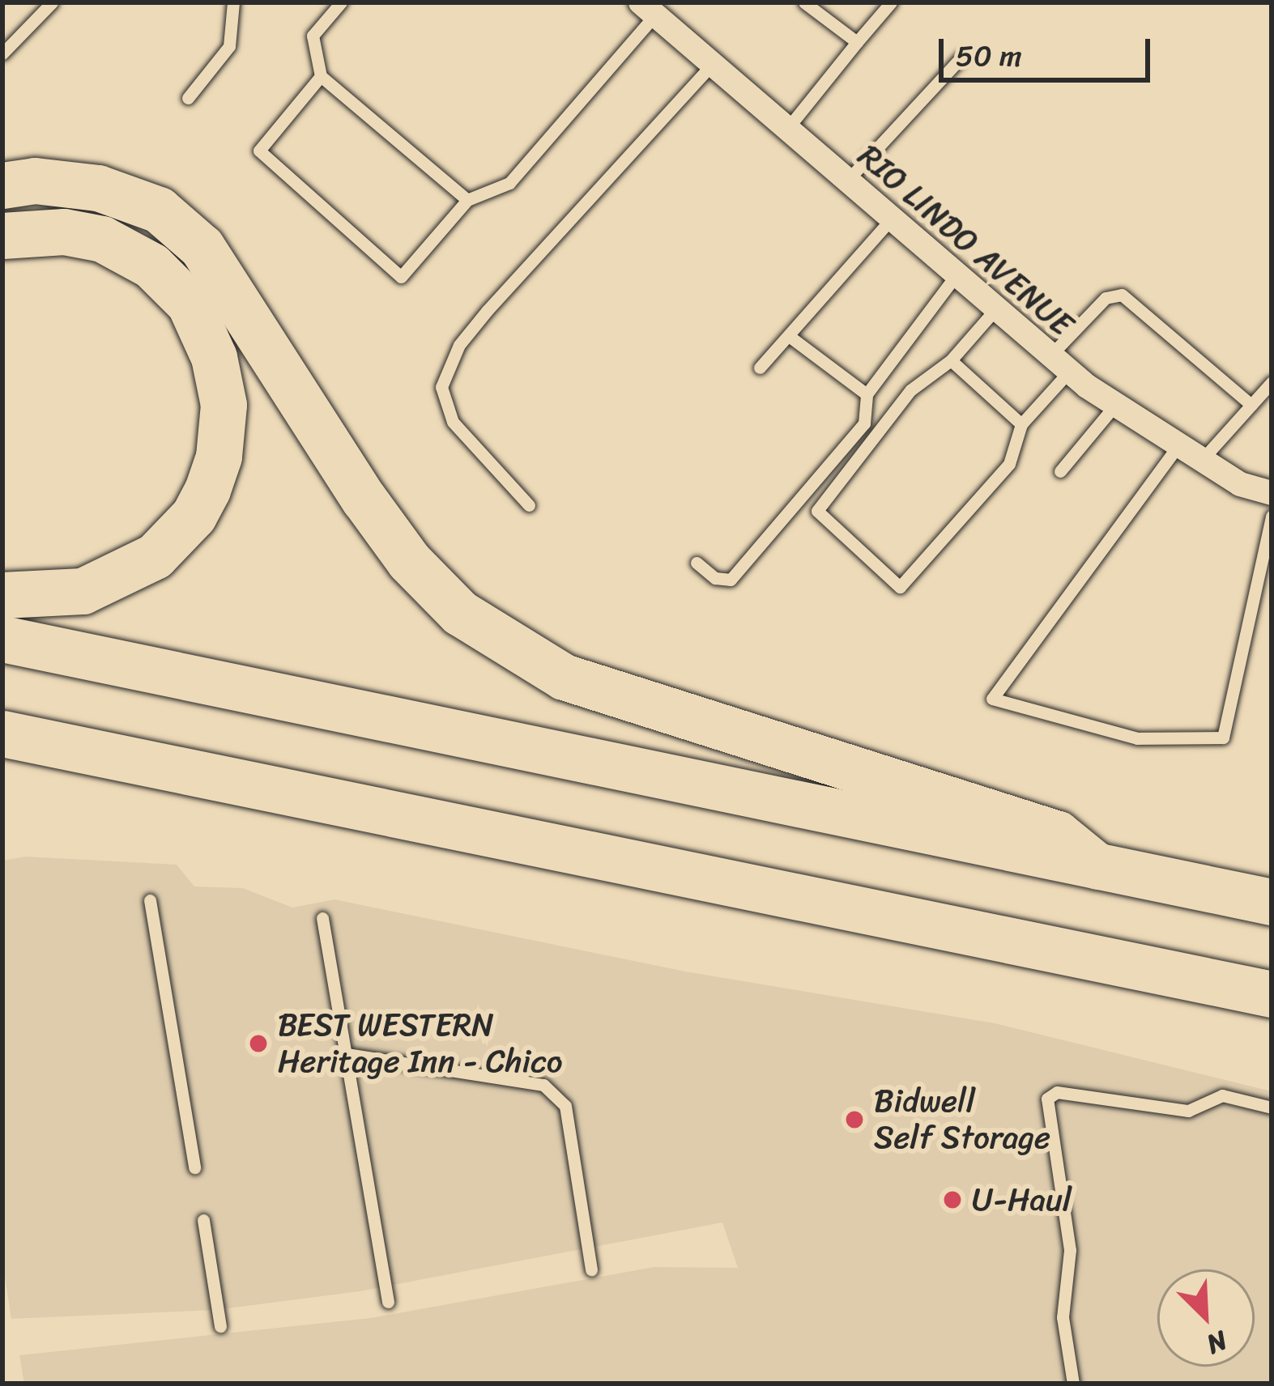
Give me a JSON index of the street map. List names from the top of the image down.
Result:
{
  "streets": {
    "street": ["RIO LINDO AVENUE"]
  },
  "places": ["BEST WESTERN Heritage Inn - Chico", "Bidwell Self Storage", "U-Haul"],
  "scale_bar": "50 m",
  "north": "bottom right"
}
